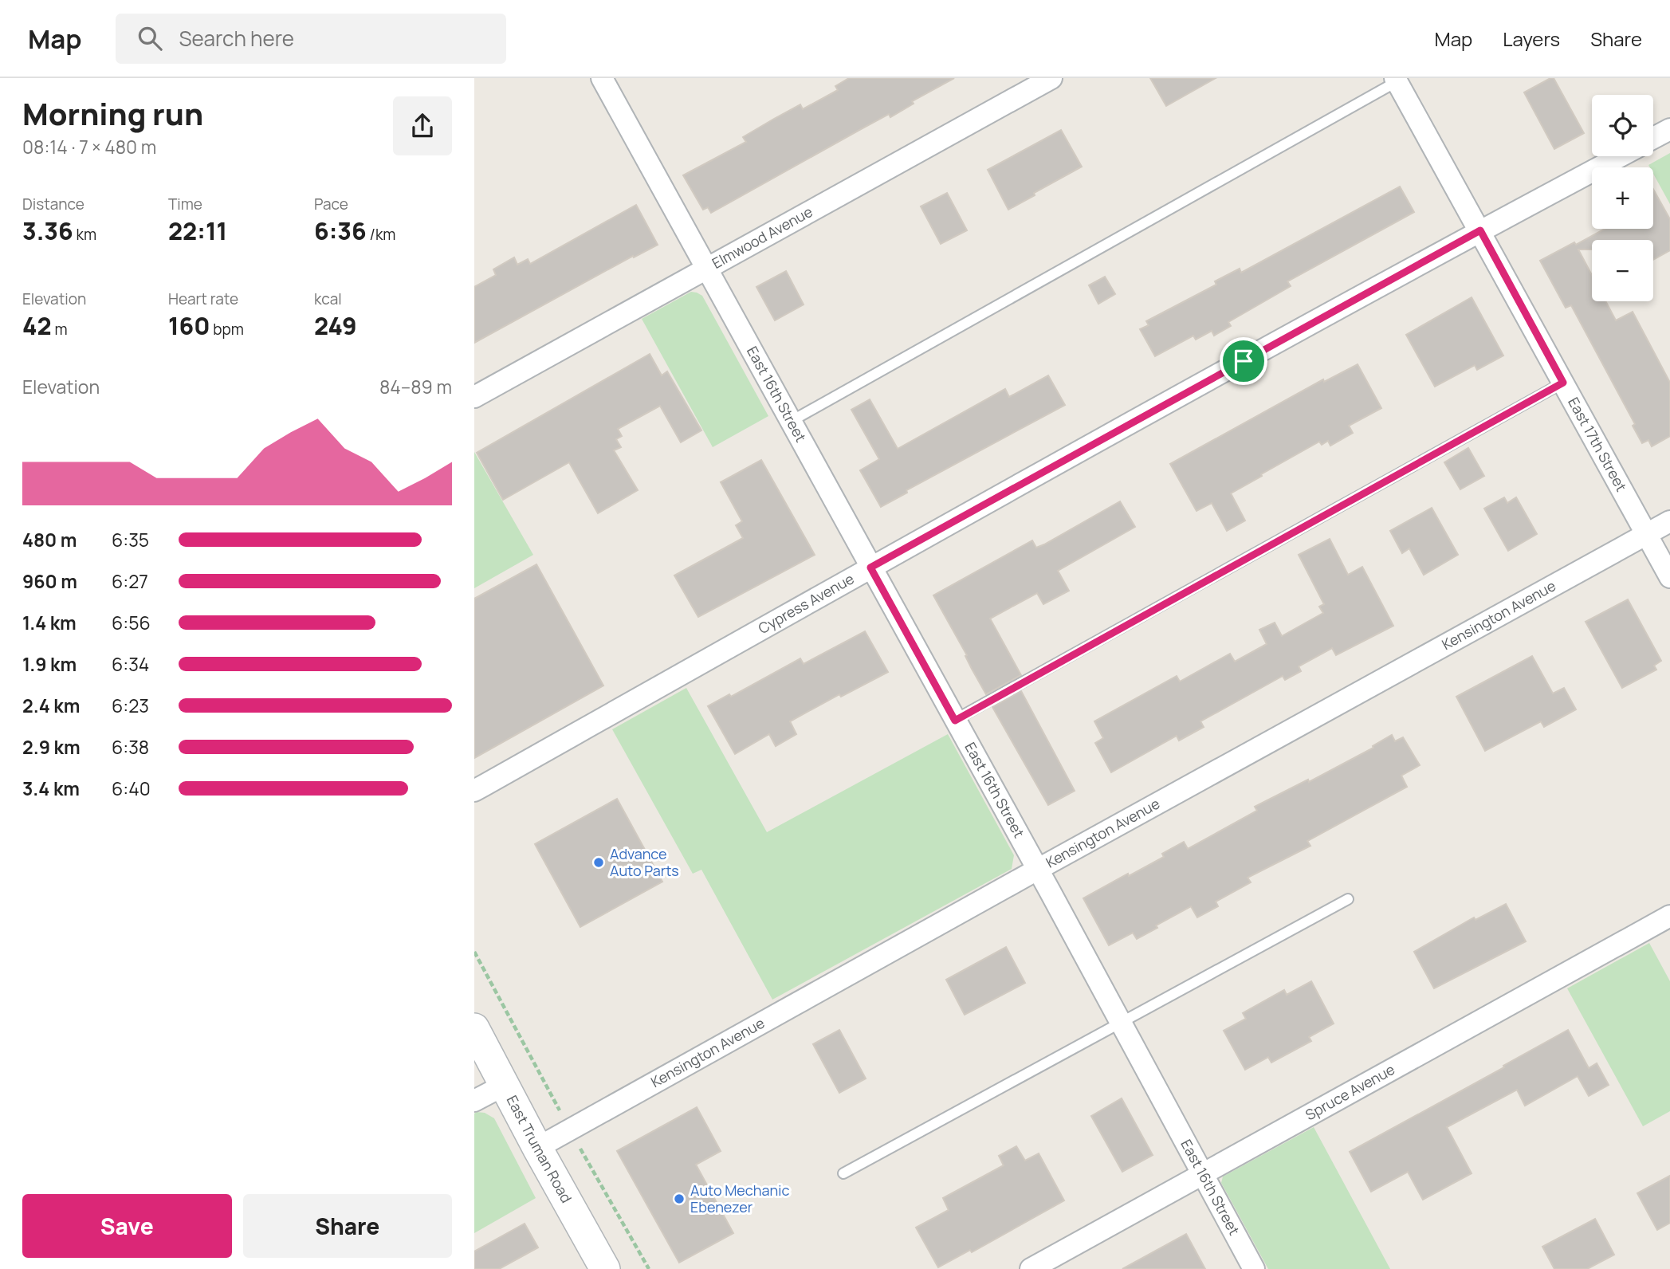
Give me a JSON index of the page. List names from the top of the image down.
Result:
{
  "streets": {
    "main road": ["East Truman Road"],
    "street": [
      "Elmwood Avenue",
      "East 16th Street",
      "East 17th Street",
      "Cypress Avenue",
      "Kensington Avenue",
      "Spruce Avenue"
    ]
  },
  "crossings": [
    ["Elmwood Avenue", "East 16th Street"],
    ["East 16th Street", "Cypress Avenue"],
    ["East 16th Street", "Kensington Avenue"],
    ["East 16th Street", "Spruce Avenue"],
    ["East 17th Street", "Cypress Avenue"],
    ["East 17th Street", "Kensington Avenue"],
    ["Kensington Avenue", "East Truman Road"]
  ],
  "places": ["Advance Auto Parts", "Auto Mechanic Ebenezer"],
  "page": {
    "header": "Map",
    "search": "Search here",
    "nav": ["Map", "Layers", "Share"],
    "heading": ["Morning run", "08:14 · 7 × 480 m"],
    "map_buttons": ["+", "−"],
    "stats": [
      ["Distance", "3.36 km"],
      ["Time", "22:11"],
      ["Pace", "6:36 /km"],
      ["Elevation", "42 m"],
      ["Heart rate", "160 bpm"],
      ["kcal", "249"]
    ],
    "chart": ["Elevation", "84–89 m"],
    "list": [
      {
        "name": "480 m",
        "note": "6:35"
      },
      {
        "name": "960 m",
        "note": "6:27"
      },
      {
        "name": "1.4 km",
        "note": "6:56"
      },
      {
        "name": "1.9 km",
        "note": "6:34"
      },
      {
        "name": "2.4 km",
        "note": "6:23"
      },
      {
        "name": "2.9 km",
        "note": "6:38"
      },
      {
        "name": "3.4 km",
        "note": "6:40"
      }
    ],
    "buttons": ["Save", "Share"]
  }
}
